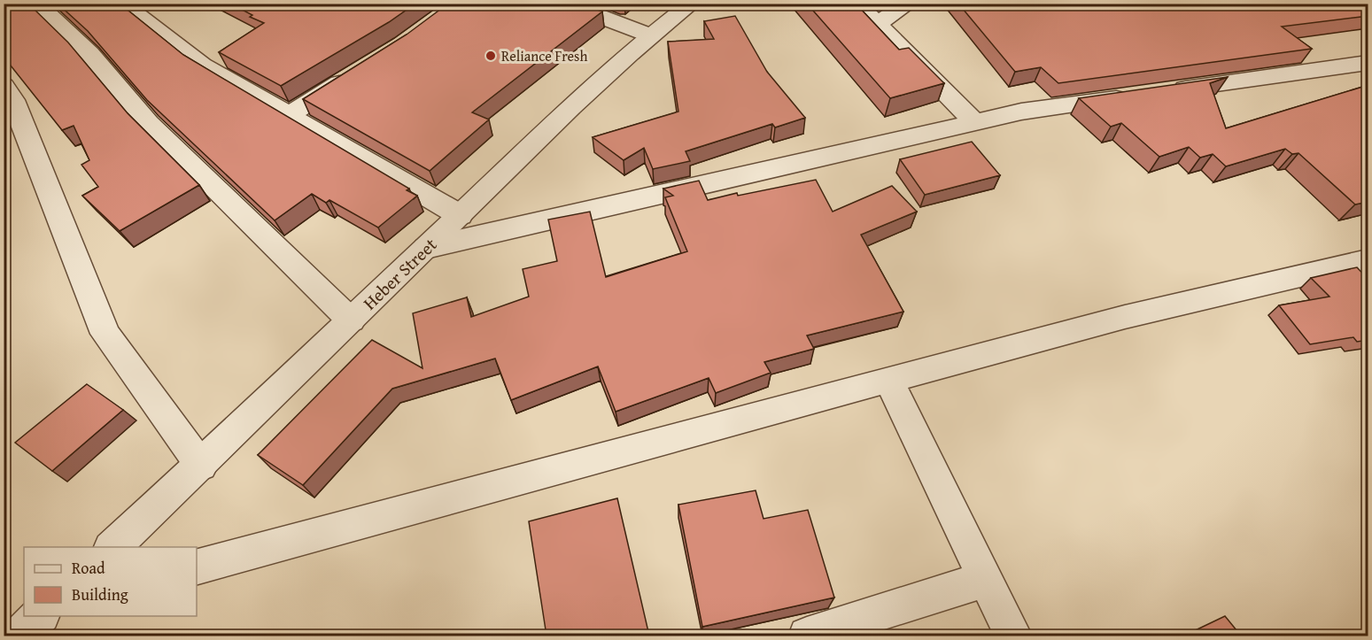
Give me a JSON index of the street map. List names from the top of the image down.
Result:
{
  "streets": {
    "street": ["Heber Street"]
  },
  "places": ["Reliance Fresh"],
  "legend": ["Road", "Building"]
}
